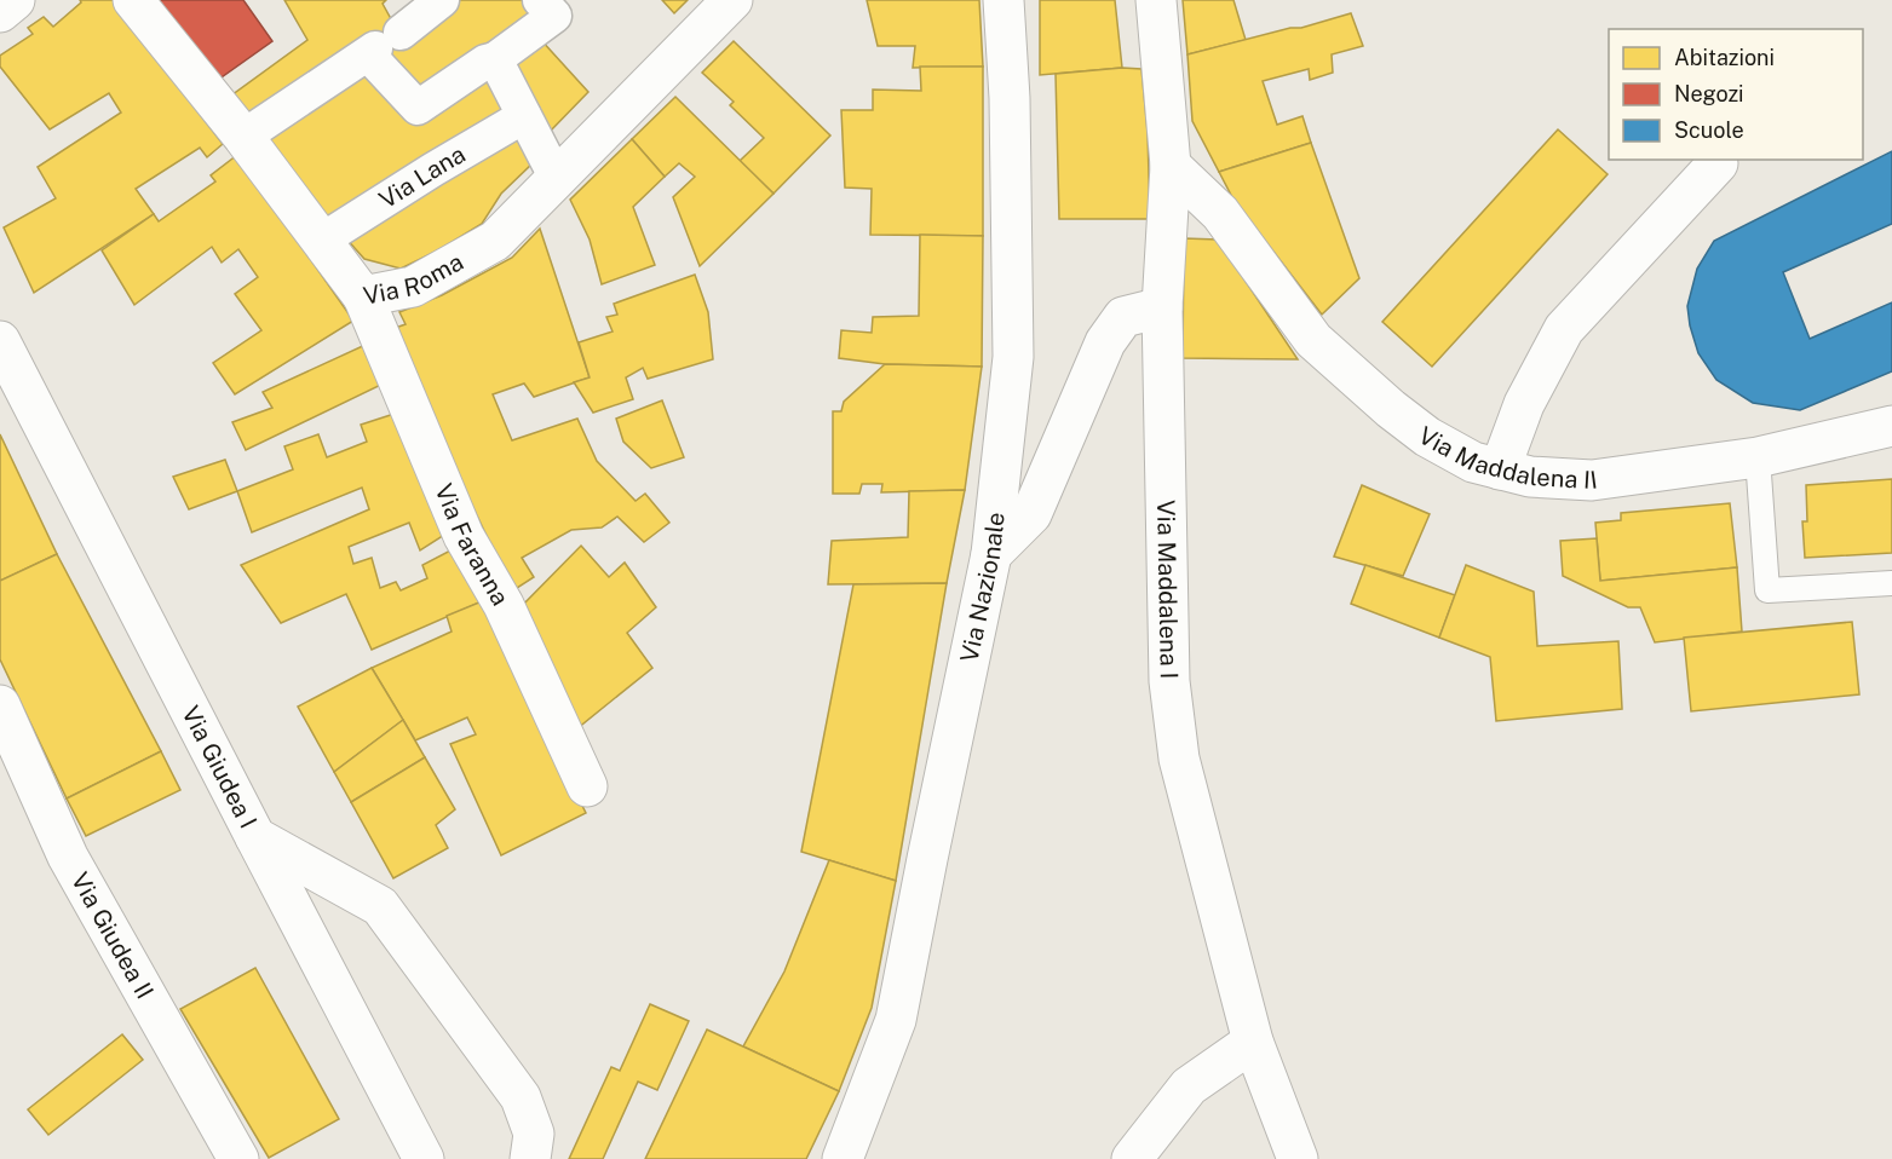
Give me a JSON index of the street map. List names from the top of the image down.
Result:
{
  "streets": {
    "street": [
      "Via Lana",
      "Via Roma",
      "Via Maddalena II",
      "Via Faranna",
      "Via Nazionale",
      "Via Maddalena I",
      "Via Giudea I",
      "Via Giudea II"
    ]
  },
  "crossings": [
    ["Via Lana", "Via Roma"],
    ["Via Roma", "Via Faranna"],
    ["Via Maddalena II", "Via Maddalena I"]
  ],
  "legend": ["Abitazioni", "Negozi", "Scuole"]
}
